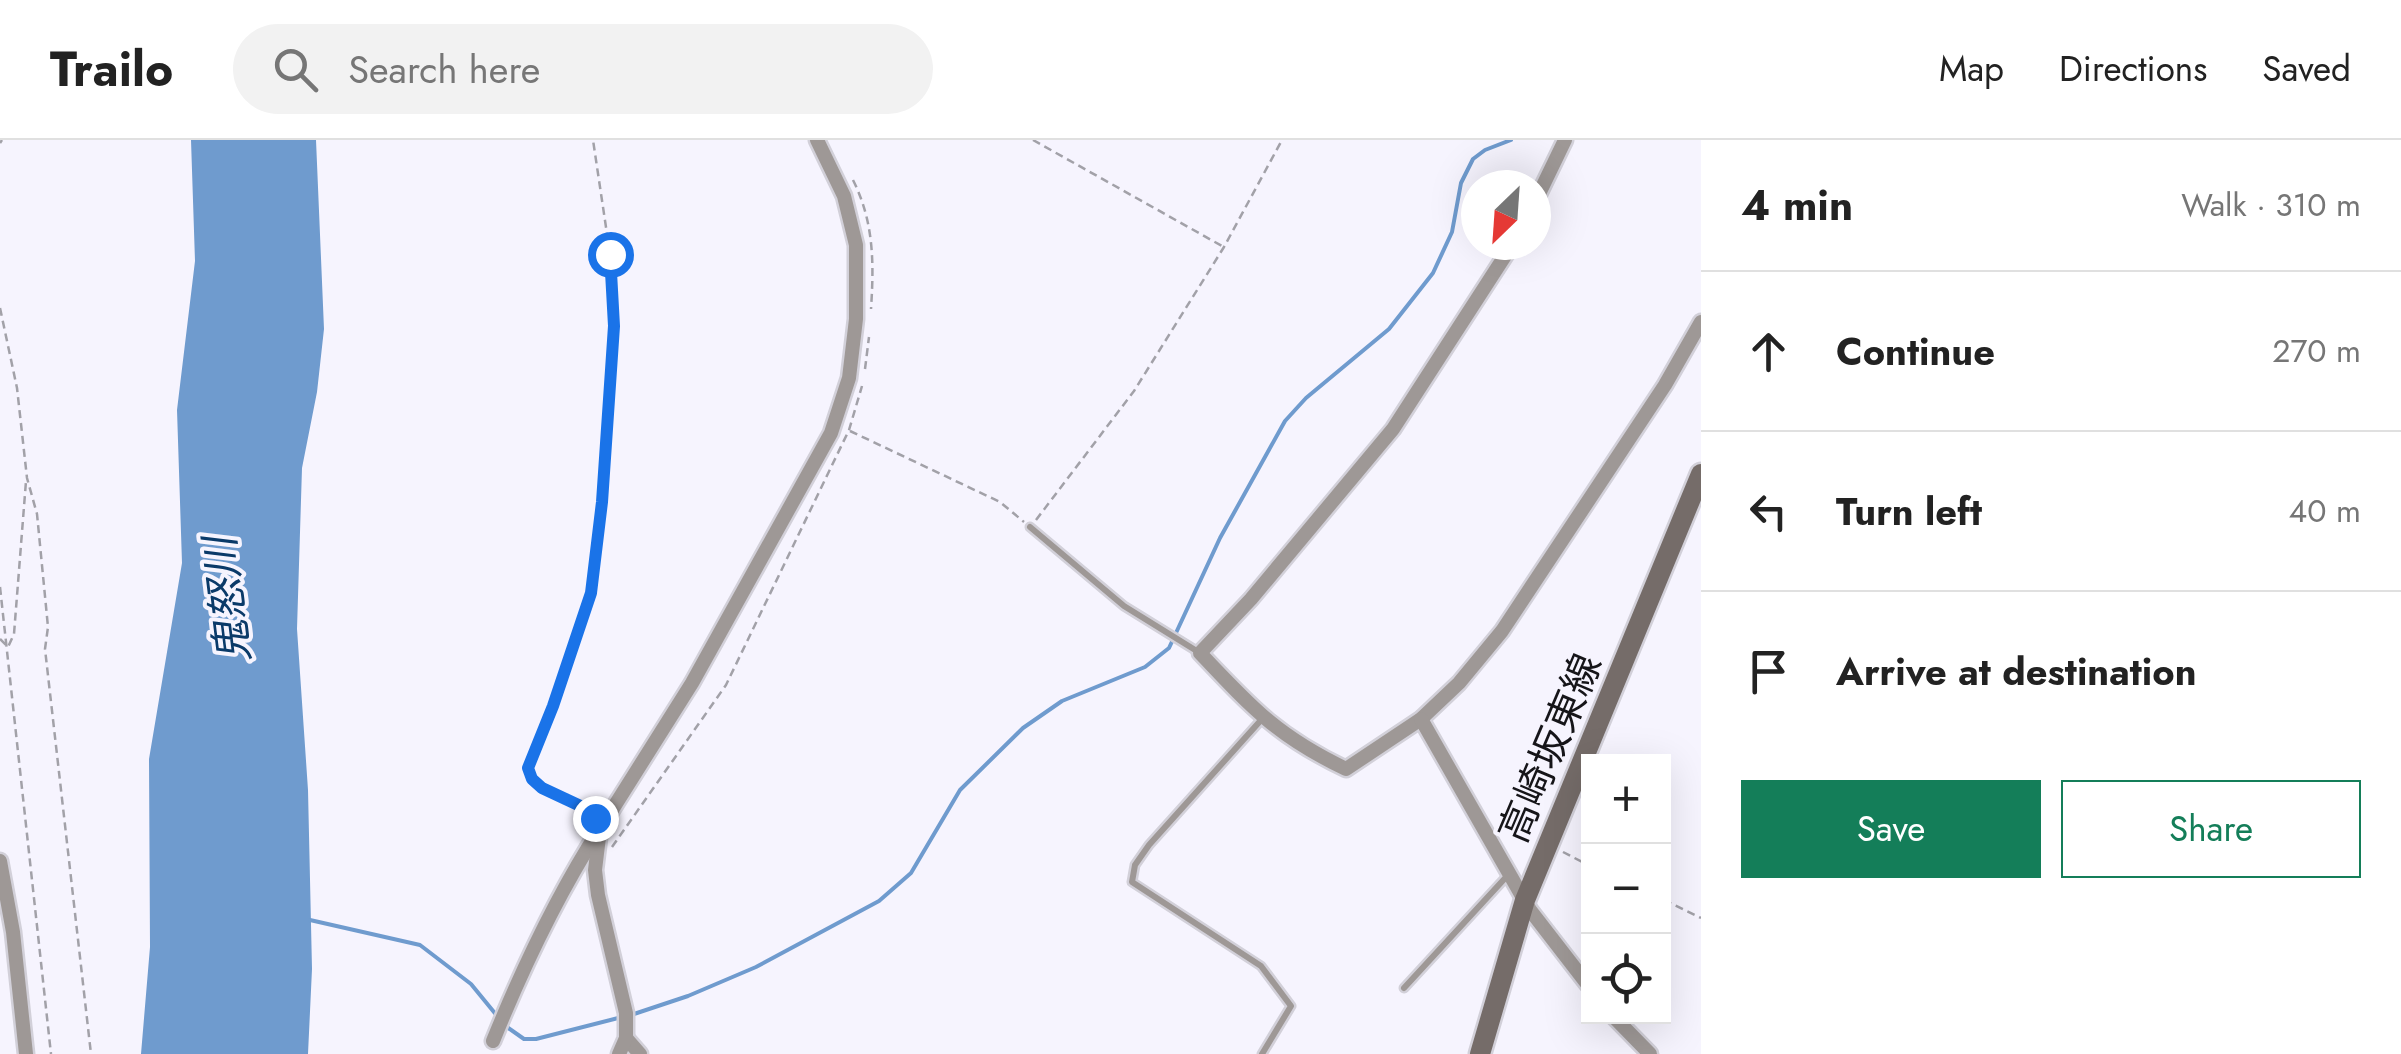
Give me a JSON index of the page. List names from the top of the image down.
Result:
{
  "streets": {
    "main road": ["高崎坂東線"]
  },
  "water": ["鬼怒川"],
  "north": "bottom left",
  "page": {
    "header": "Trailo",
    "search": "Search here",
    "nav": ["Map", "Directions", "Saved"],
    "heading": ["4 min", "Walk · 310 m"],
    "list": [
      ["Continue", "270 m"],
      ["Turn left", "40 m"],
      "Arrive at destination"
    ],
    "buttons": ["Save", "Share"],
    "map_buttons": ["+", "−"]
  }
}
